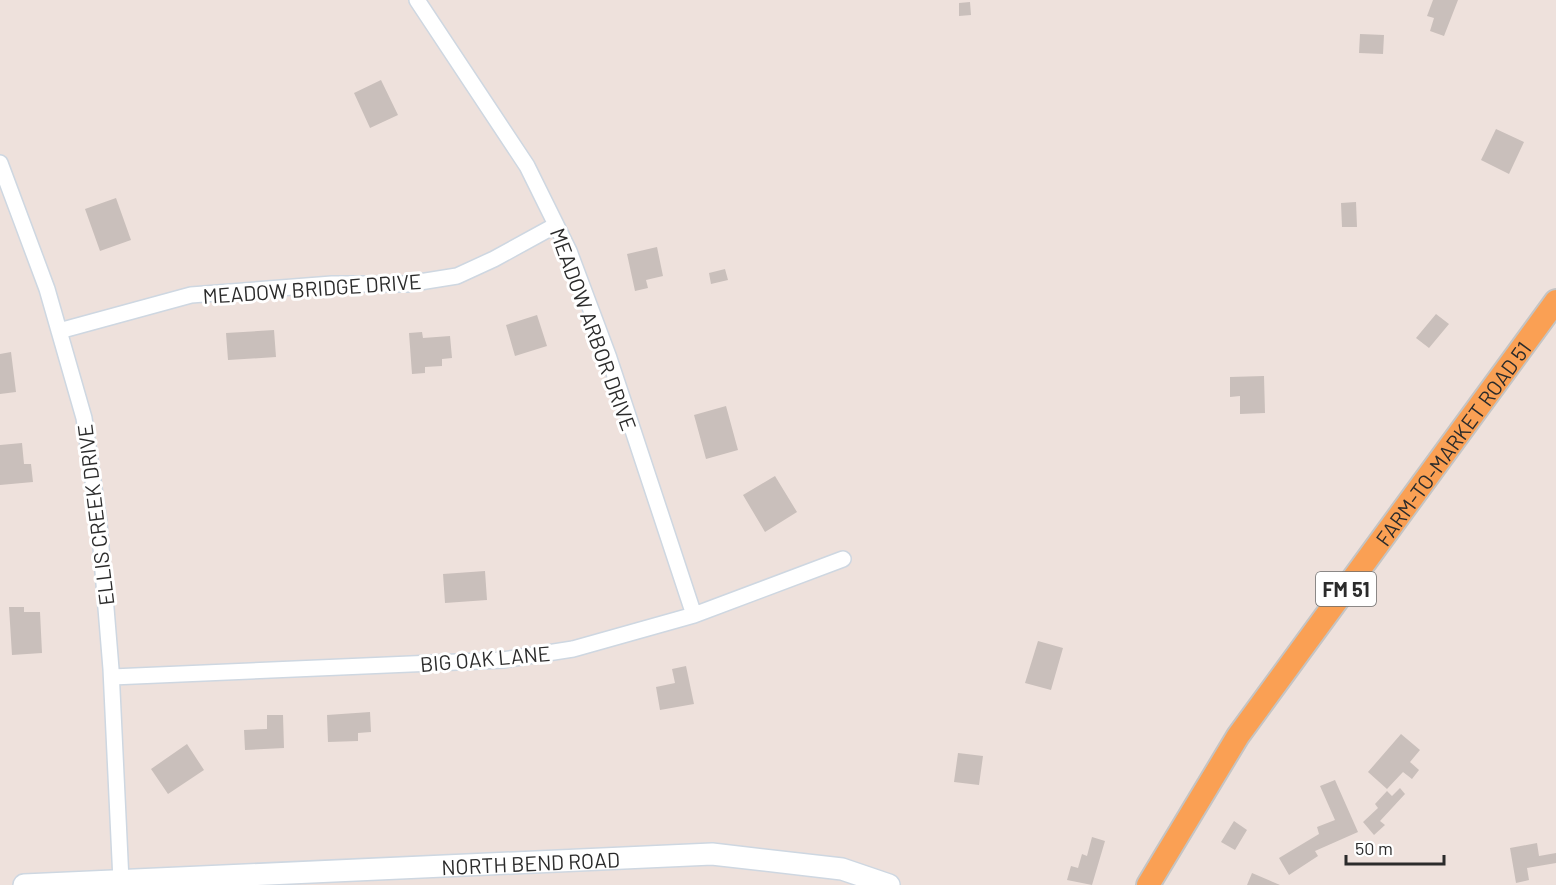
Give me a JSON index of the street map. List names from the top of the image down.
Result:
{
  "streets": {
    "main road": ["FARM-TO-MARKET ROAD 51", "FM 51"],
    "street": [
      "MEADOW BRIDGE DRIVE",
      "MEADOW ARBOR DRIVE",
      "ELLIS CREEK DRIVE",
      "BIG OAK LANE",
      "NORTH BEND ROAD"
    ]
  },
  "crossings": [
    ["MEADOW BRIDGE DRIVE", "MEADOW ARBOR DRIVE"],
    ["MEADOW BRIDGE DRIVE", "ELLIS CREEK DRIVE"],
    ["MEADOW ARBOR DRIVE", "BIG OAK LANE"],
    ["ELLIS CREEK DRIVE", "BIG OAK LANE"],
    ["ELLIS CREEK DRIVE", "NORTH BEND ROAD"]
  ],
  "scale_bar": "50 m"
}
